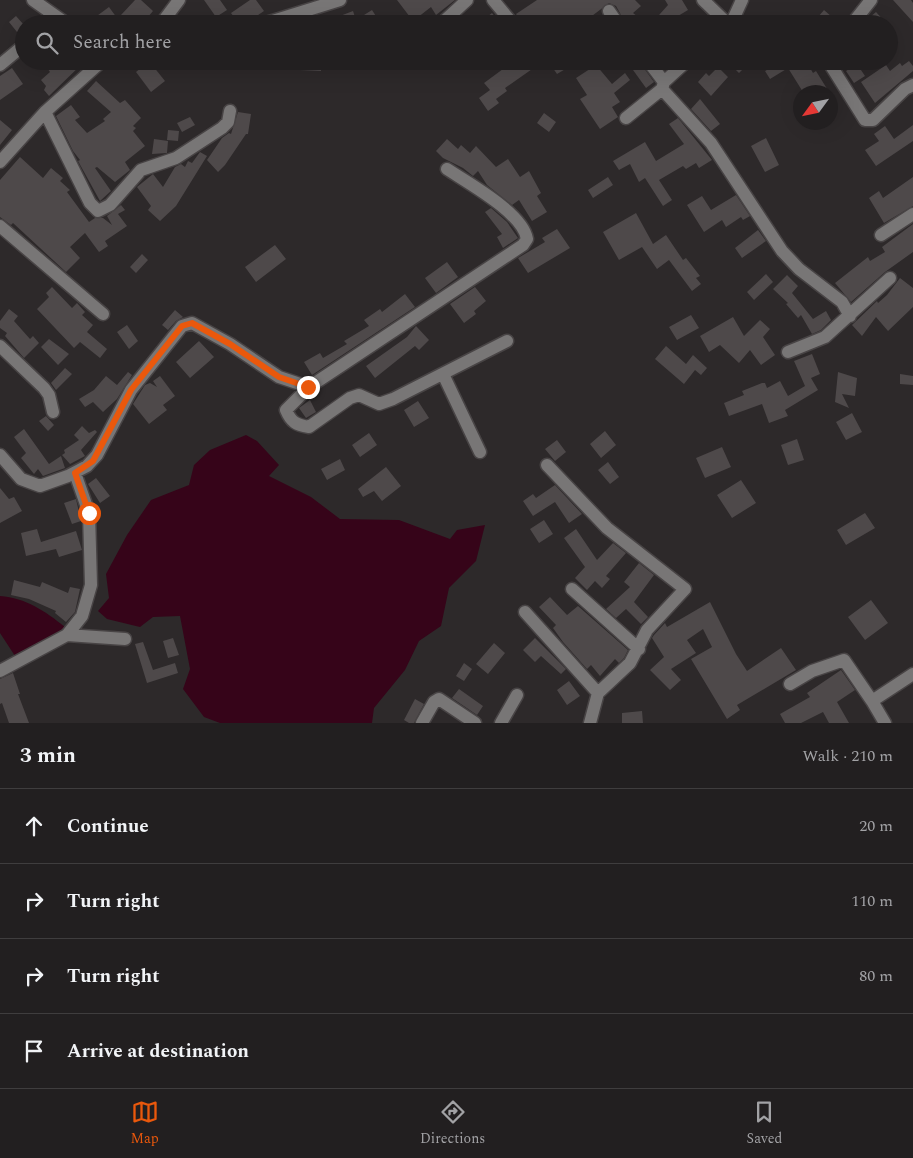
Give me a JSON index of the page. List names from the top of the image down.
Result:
{
  "north": "bottom left",
  "page": {
    "search": "Search here",
    "heading": ["3 min", "Walk · 210 m"],
    "list": [
      ["Continue", "20 m"],
      ["Turn right", "110 m"],
      ["Turn right", "80 m"],
      "Arrive at destination"
    ],
    "nav": ["Map", "Directions", "Saved"]
  }
}
